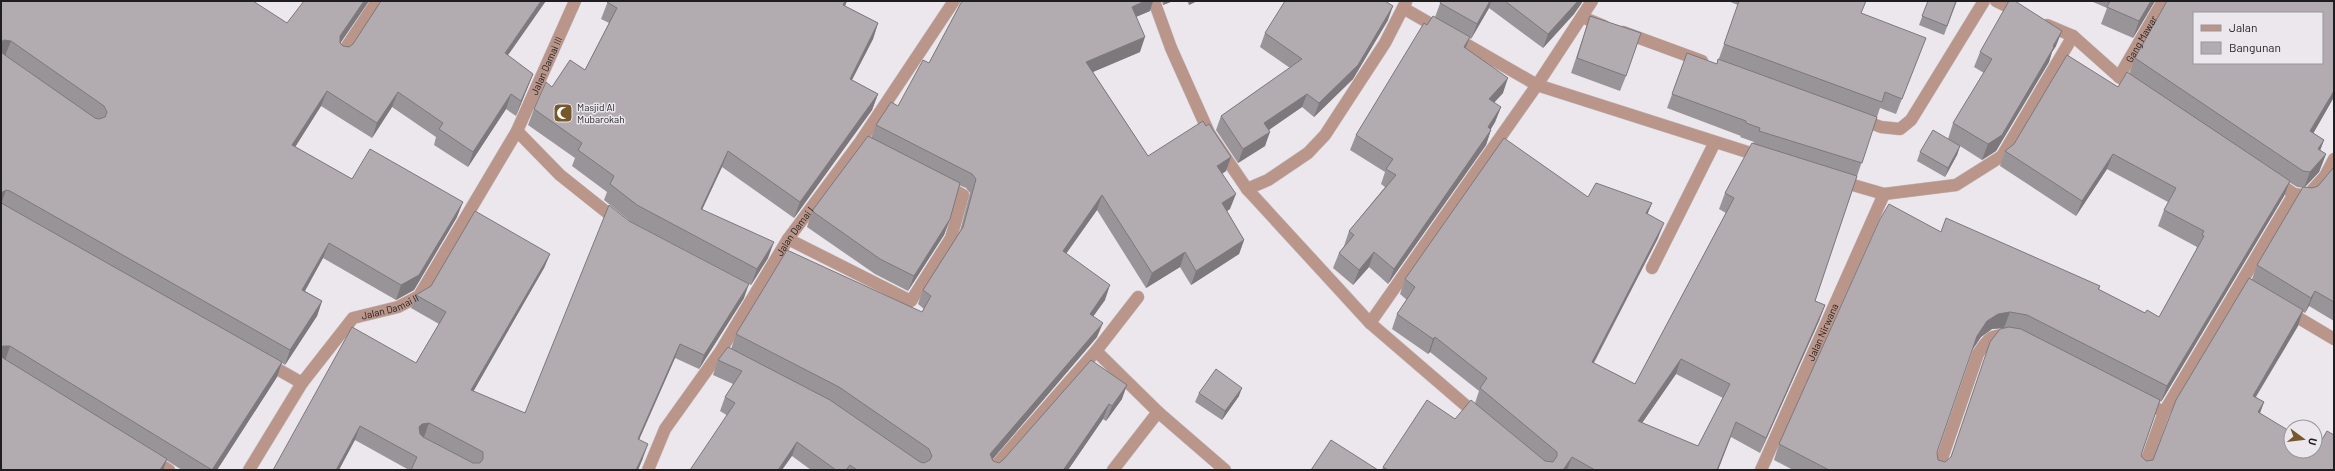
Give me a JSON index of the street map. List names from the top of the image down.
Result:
{
  "streets": {
    "street": [
      "Gang Mawar",
      "Jalan Damai III",
      "Jalan Damai I",
      "Jalan Damai II",
      "Jalan Nirwana"
    ]
  },
  "crossings": [
    ["Jalan Damai III", "Jalan Damai II"]
  ],
  "places": {
    "mosque": ["Masjid Al Mubarokah"]
  },
  "legend": ["Jalan", "Bangunan"],
  "north": "right"
}
